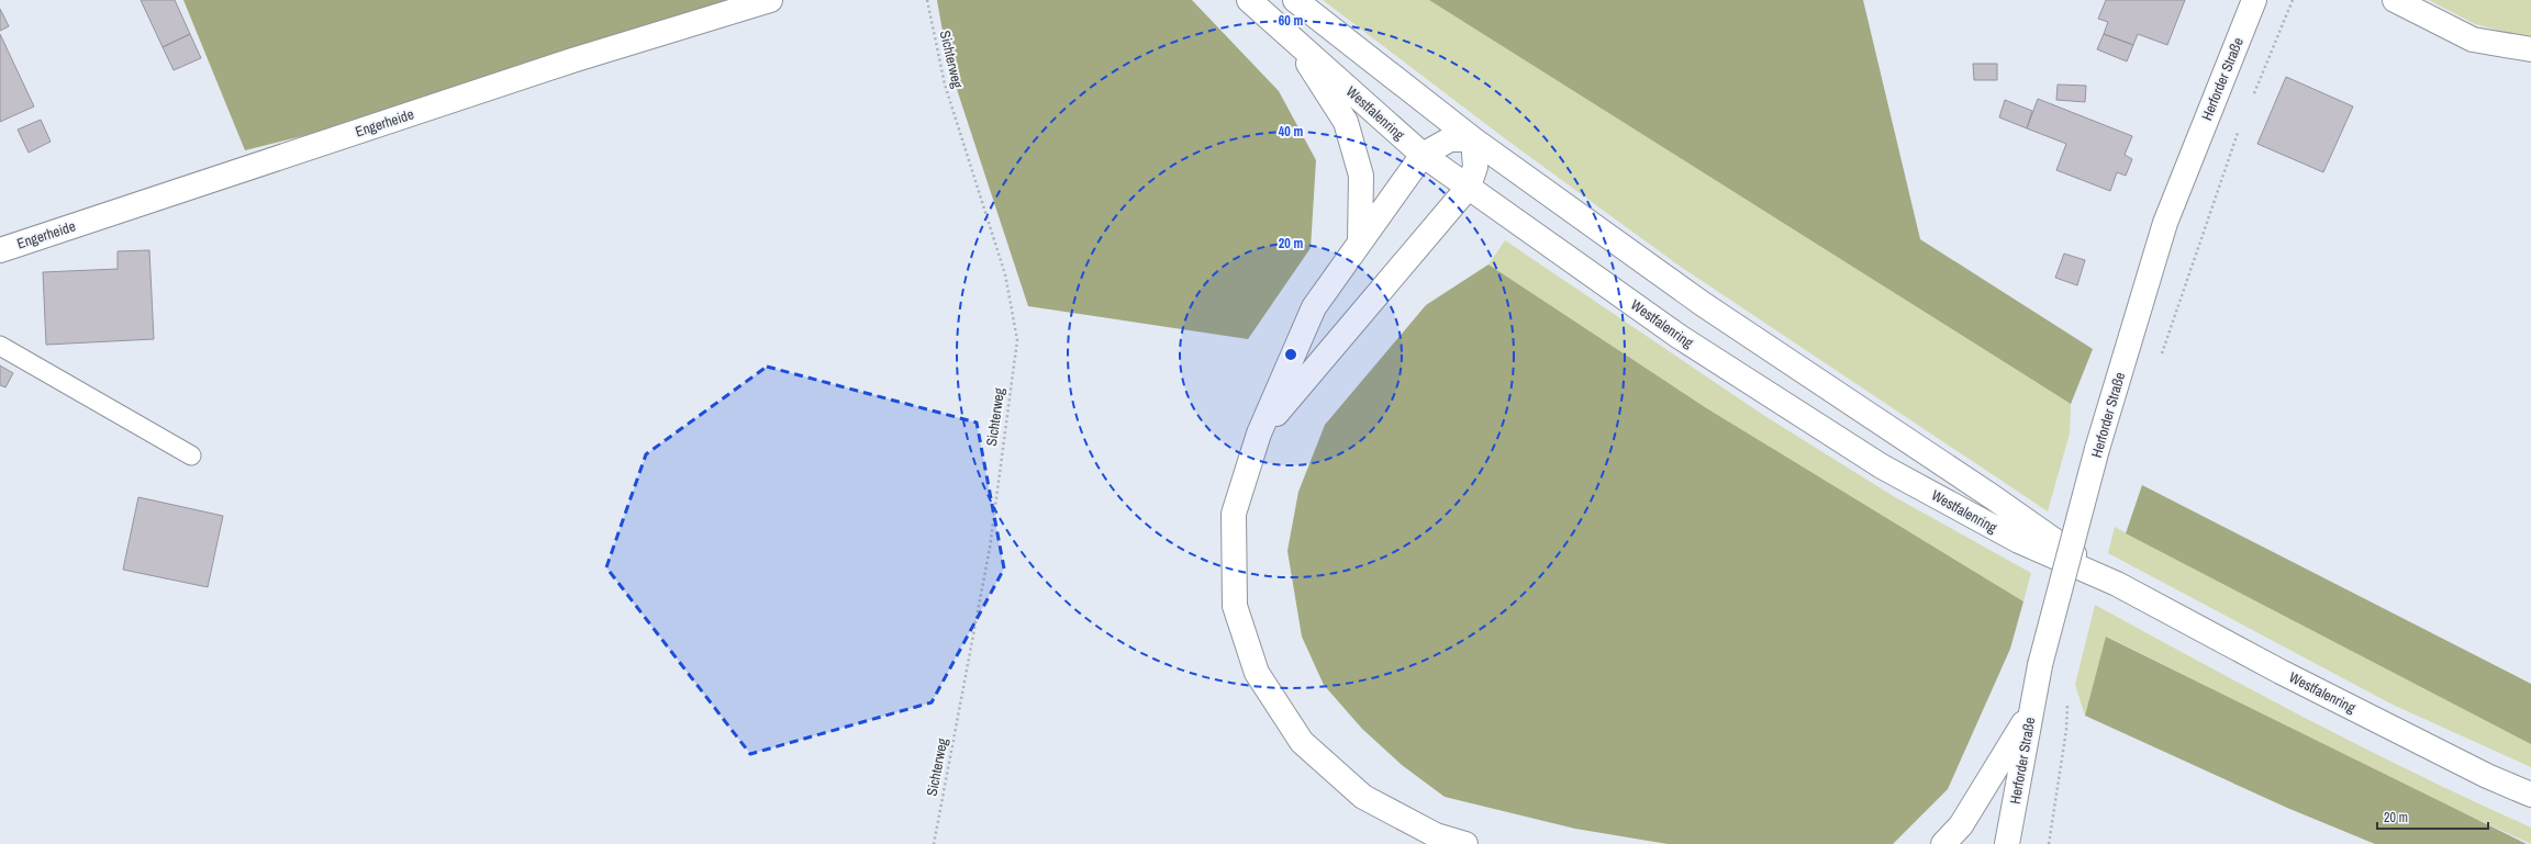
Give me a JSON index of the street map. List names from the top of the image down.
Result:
{
  "streets": {
    "main road": ["Herforder Straße", "Westfalenring", "Engerheide"],
    "path": ["Sichterweg"]
  },
  "scale_bar": "20 m",
  "rings": ["60 m", "40 m", "20 m"]
}
